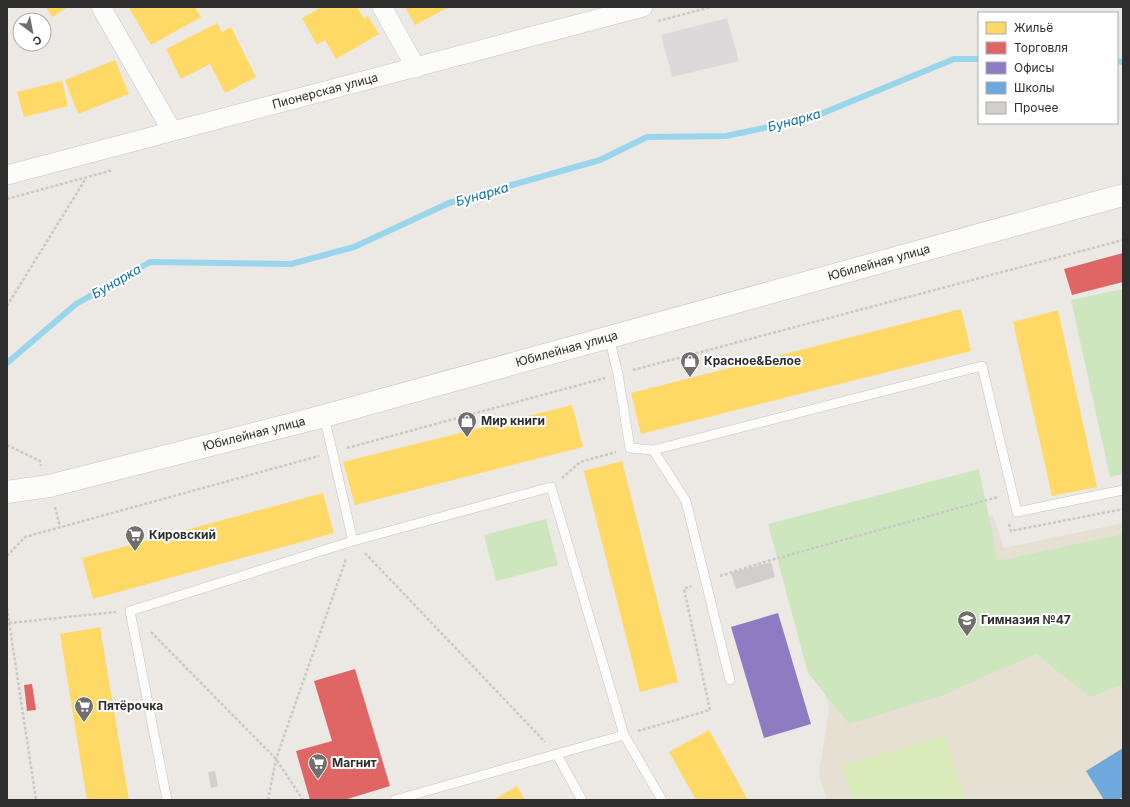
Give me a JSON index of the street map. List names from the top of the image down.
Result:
{
  "streets": {
    "street": ["Пионерская улица", "Юбилейная улица"]
  },
  "water": ["Бунарка"],
  "places": {
    "shop": ["Красное&Белое", "Мир книги"],
    "supermarket": ["Кировский", "Пятёрочка", "Магнит"],
    "school or university": ["Гимназия №47"]
  },
  "legend": [
    "Жильё",
    "Торговля",
    "Офисы",
    "Школы",
    "Прочее"
  ],
  "north": "bottom right"
}
